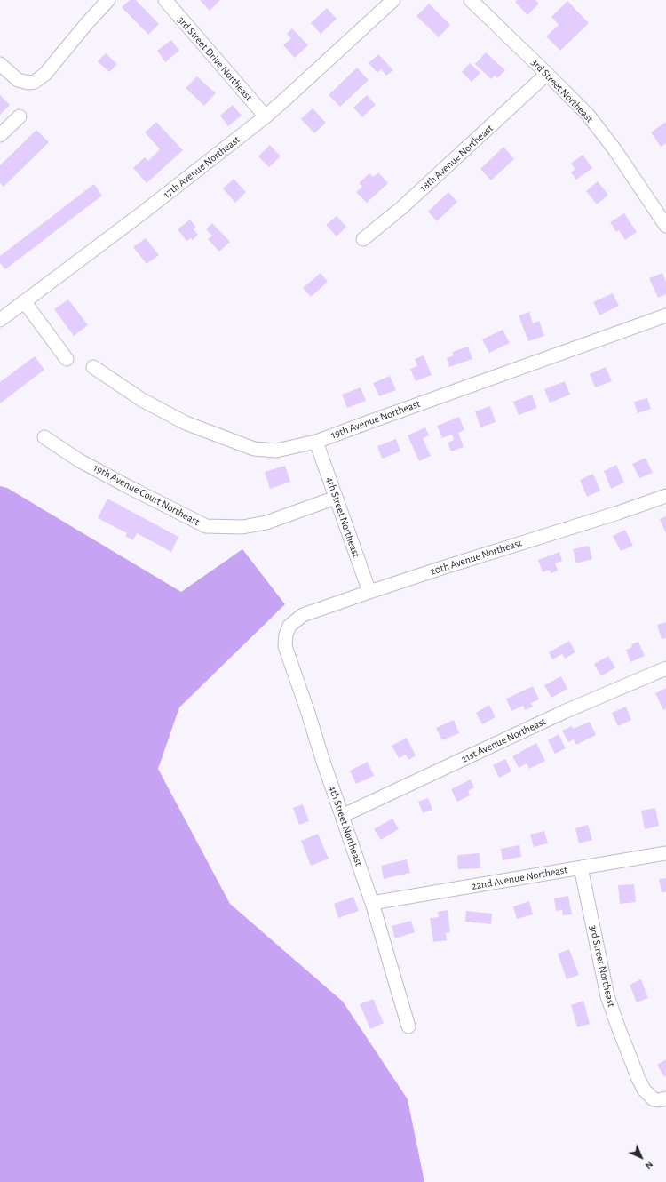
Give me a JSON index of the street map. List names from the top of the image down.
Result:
{
  "streets": {
    "street": [
      "3rd Street Drive Northeast",
      "3rd Street Northeast",
      "18th Avenue Northeast",
      "17th Avenue Northeast",
      "19th Avenue Northeast",
      "19th Avenue Court Northeast",
      "4th Street Northeast",
      "20th Avenue Northeast",
      "21st Avenue Northeast",
      "22nd Avenue Northeast"
    ]
  },
  "crossings": [
    ["3rd Street Drive Northeast", "17th Avenue Northeast"],
    ["3rd Street Northeast", "18th Avenue Northeast"],
    ["3rd Street Northeast", "22nd Avenue Northeast"],
    ["19th Avenue Northeast", "4th Street Northeast"],
    ["19th Avenue Court Northeast", "4th Street Northeast"],
    ["4th Street Northeast", "20th Avenue Northeast"],
    ["4th Street Northeast", "21st Avenue Northeast"],
    ["4th Street Northeast", "22nd Avenue Northeast"]
  ],
  "north": "bottom right"
}
